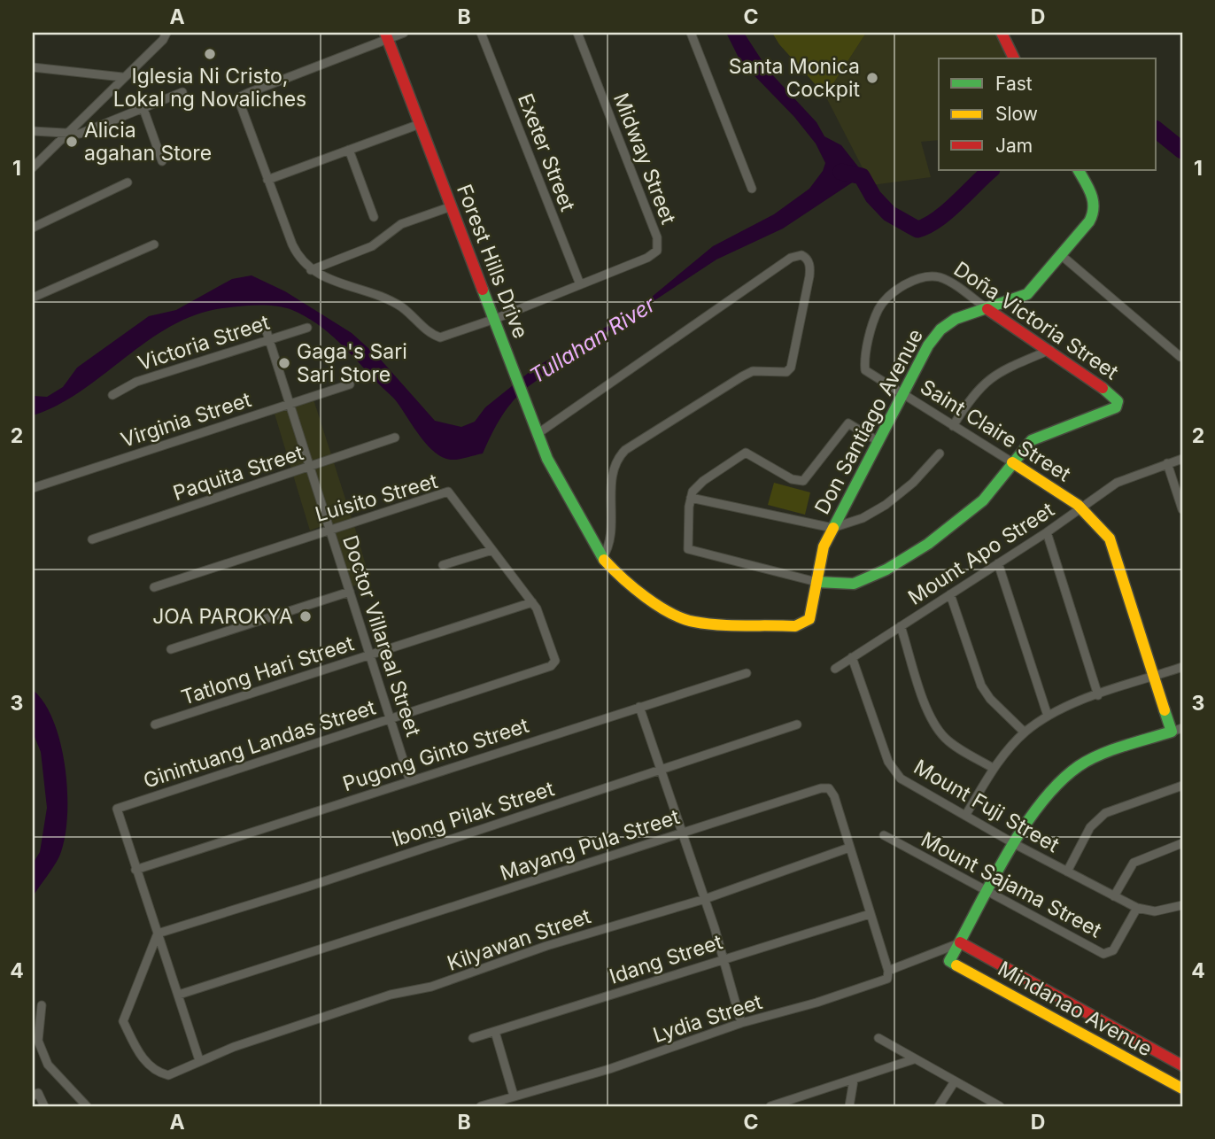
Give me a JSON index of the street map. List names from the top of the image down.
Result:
{
  "streets": {
    "street": [
      "Exeter Street",
      "Midway Street",
      "Forest Hills Drive",
      "Doña Victoria Street",
      "Victoria Street",
      "Virginia Street",
      "Don Santiago Avenue",
      "Saint Claire Street",
      "Paquita Street",
      "Luisito Street",
      "Mount Apo Street",
      "Doctor Villareal Street",
      "Tatlong Hari Street",
      "Ginintuang Landas Street",
      "Pugong Ginto Street",
      "Mount Fuji Street",
      "Ibong Pilak Street",
      "Mayang Pula Street",
      "Mount Sajama Street",
      "Kilyawan Street",
      "Idang Street",
      "Mindanao Avenue",
      "Lydia Street"
    ]
  },
  "crossings": [
    ["Exeter Street", "Midway Street"],
    ["Midway Street", "Forest Hills Drive"],
    ["Forest Hills Drive", "Don Santiago Avenue"],
    ["Doña Victoria Street", "Don Santiago Avenue"],
    ["Doña Victoria Street", "Saint Claire Street"],
    ["Victoria Street", "Doctor Villareal Street"],
    ["Virginia Street", "Doctor Villareal Street"],
    ["Don Santiago Avenue", "Saint Claire Street"],
    ["Saint Claire Street", "Mount Apo Street"],
    ["Paquita Street", "Doctor Villareal Street"],
    ["Luisito Street", "Doctor Villareal Street"],
    ["Luisito Street", "Tatlong Hari Street"],
    ["Luisito Street", "Ginintuang Landas Street"],
    ["Mount Apo Street", "Mount Fuji Street"],
    ["Doctor Villareal Street", "Tatlong Hari Street"],
    ["Doctor Villareal Street", "Ginintuang Landas Street"],
    ["Doctor Villareal Street", "Pugong Ginto Street"],
    ["Ginintuang Landas Street", "Pugong Ginto Street"],
    ["Mount Fuji Street", "Mount Sajama Street"],
    ["Ibong Pilak Street", "Kilyawan Street"],
    ["Mayang Pula Street", "Kilyawan Street"],
    ["Mayang Pula Street", "Idang Street"],
    ["Mayang Pula Street", "Lydia Street"],
    ["Mindanao Avenue", "Lydia Street"]
  ],
  "water": ["Tullahan River"],
  "places": [
    "Iglesia Ni Cristo, Lokal ng Novaliches",
    "Santa Monica Cockpit",
    "Alicia agahan Store",
    "Gaga's Sari Sari Store",
    "JOA PAROKYA"
  ],
  "legend": ["Fast", "Slow", "Jam"],
  "grid": {
    "columns": [
      "A",
      "B",
      "C",
      "D"
    ],
    "rows": [
      "1",
      "2",
      "3",
      "4"
    ]
  }
}
